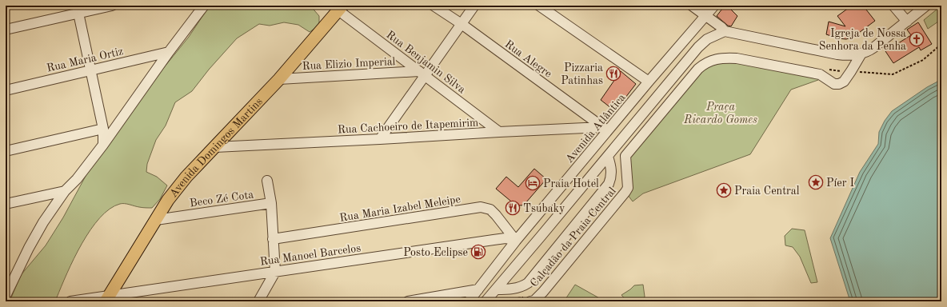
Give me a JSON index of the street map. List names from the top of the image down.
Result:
{
  "streets": {
    "main road": ["Avenida Domingos Martins"],
    "street": [
      "Rua Alegre",
      "Rua Maria Ortiz",
      "Rua Benjamin Silva",
      "Rua Elizio Imperial",
      "Rua Cachoeiro de Itapemirim",
      "Avenida Atlântica",
      "Beco Zé Cota",
      "Rua Maria Izabel Meleipe",
      "Calçadão da Praia Central",
      "Rua Manoel Barcelos"
    ]
  },
  "crossings": [
    ["Rua Alegre", "Rua Cachoeiro de Itapemirim"],
    ["Rua Alegre", "Avenida Atlântica"],
    ["Rua Benjamin Silva", "Rua Elizio Imperial"],
    ["Rua Benjamin Silva", "Rua Cachoeiro de Itapemirim"],
    ["Rua Benjamin Silva", "Avenida Domingos Martins"],
    ["Rua Elizio Imperial", "Avenida Domingos Martins"],
    ["Rua Cachoeiro de Itapemirim", "Avenida Atlântica"],
    ["Rua Cachoeiro de Itapemirim", "Avenida Domingos Martins"],
    ["Avenida Atlântica", "Rua Maria Izabel Meleipe"],
    ["Avenida Atlântica", "Rua Manoel Barcelos"],
    ["Avenida Domingos Martins", "Beco Zé Cota"],
    ["Avenida Domingos Martins", "Rua Manoel Barcelos"],
    ["Rua Maria Izabel Meleipe", "Rua Manoel Barcelos"]
  ],
  "parks": ["Praça Ricardo Gomes"],
  "places": {
    "church": ["Igreja de Nossa Senhora da Penha"],
    "restaurant": ["Pizzaria Patinhas", "Tsubaky"],
    "place": ["Píer I", "Praia Central"],
    "hotel": ["Praia Hotel"],
    "fuel station": ["Posto Eclipse"]
  }
}
